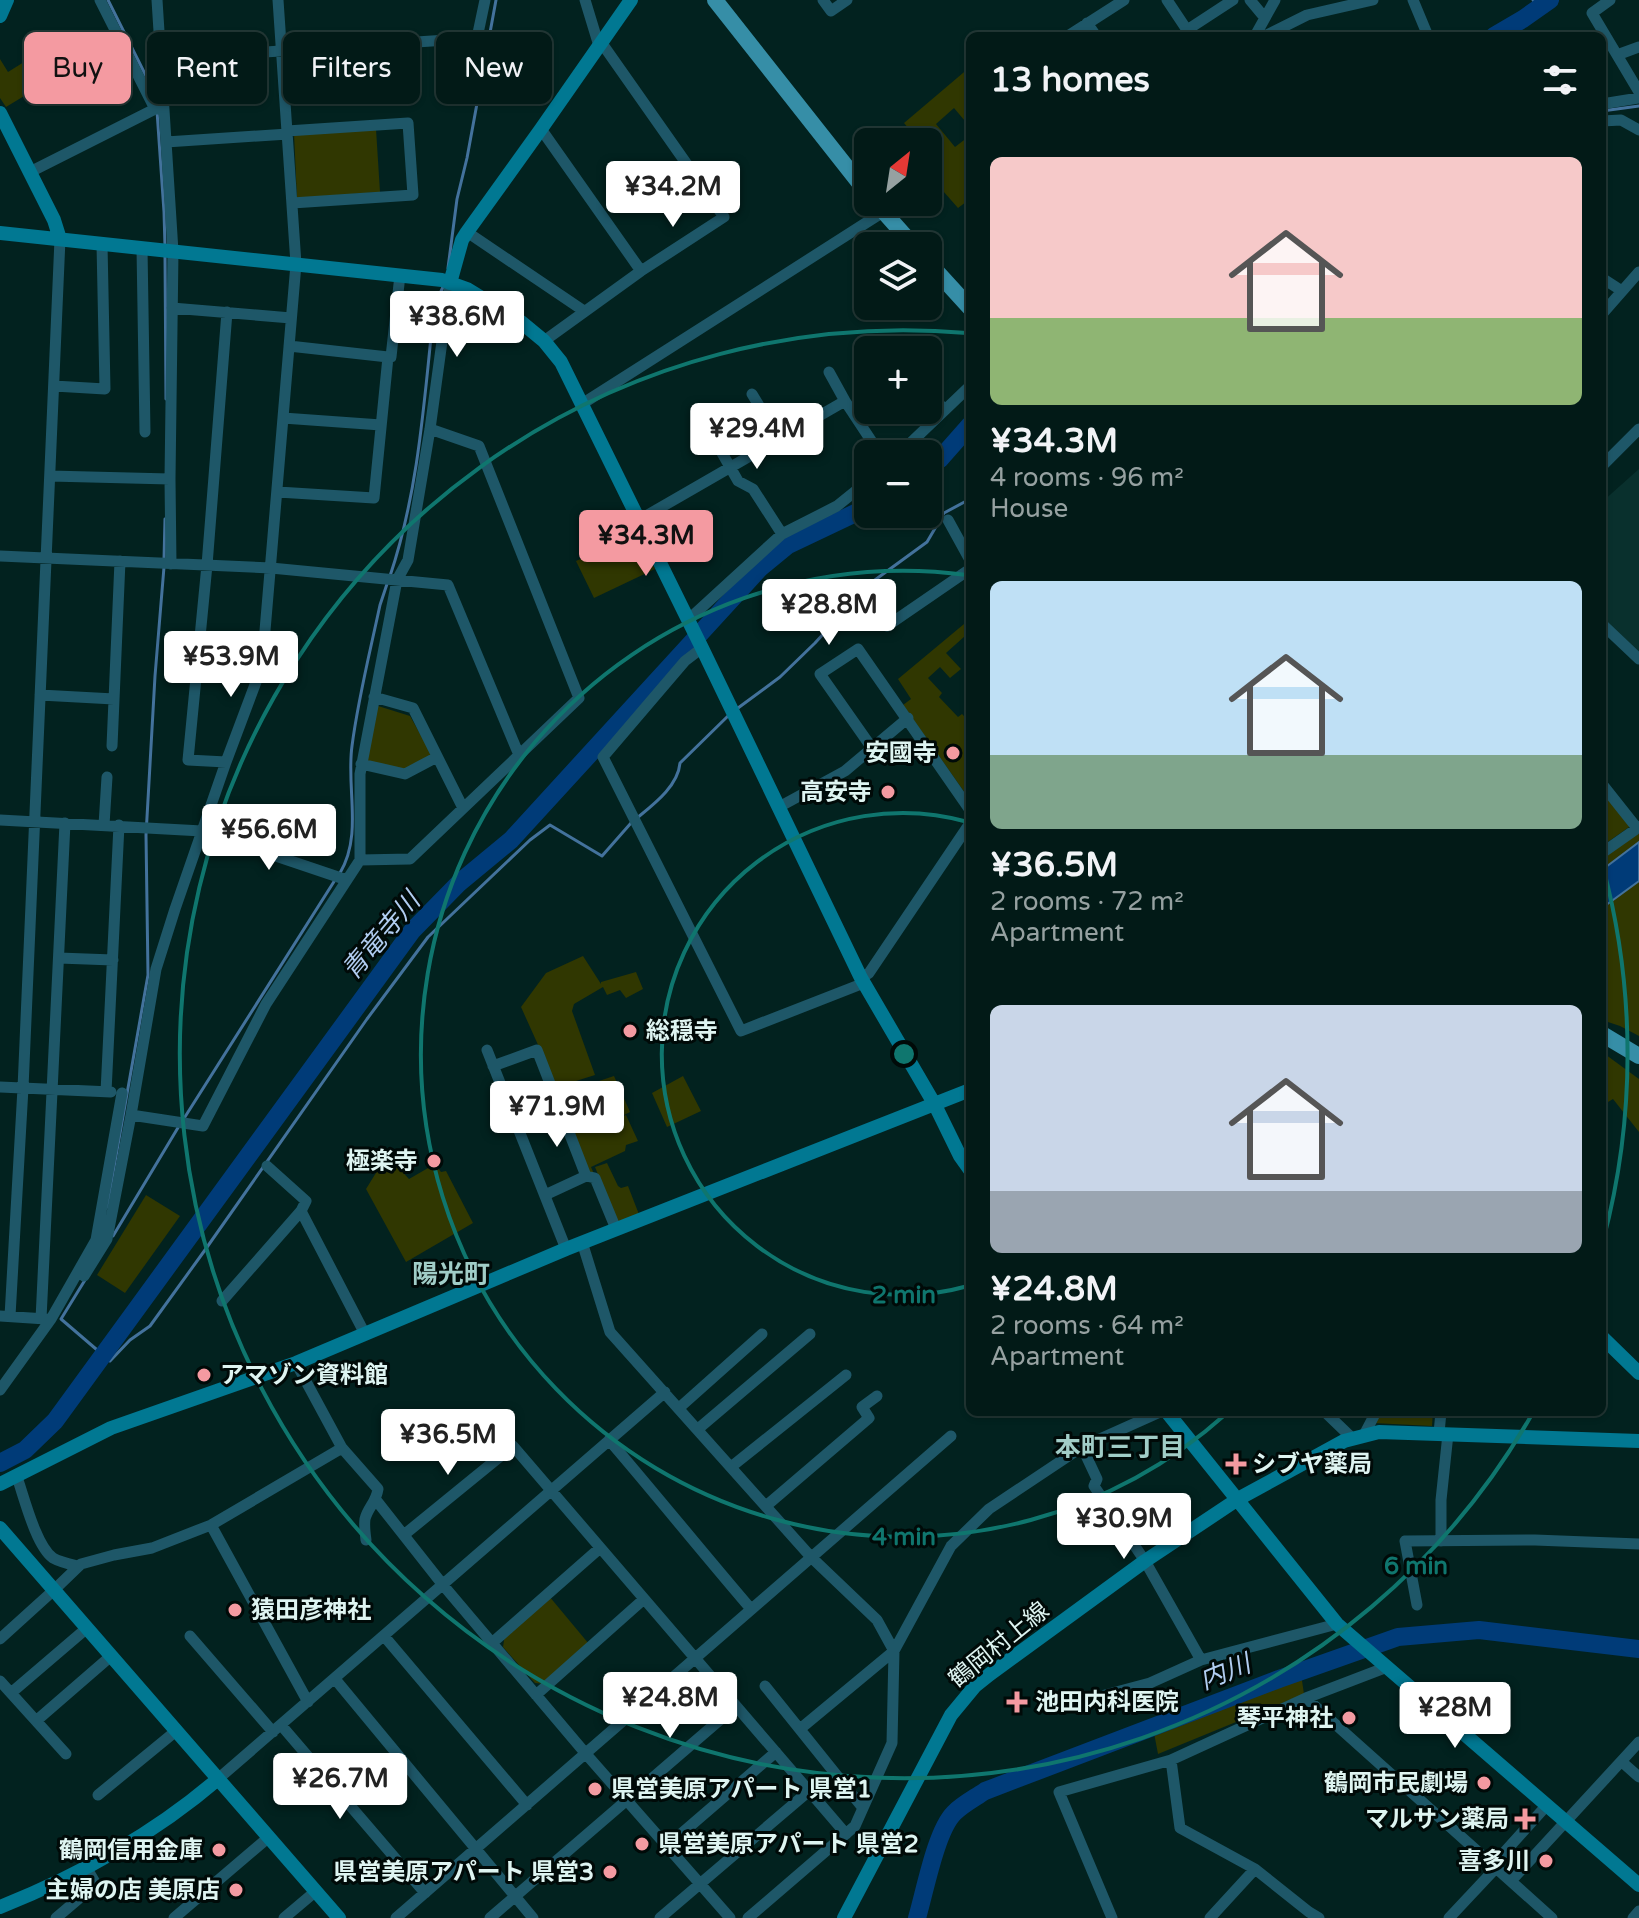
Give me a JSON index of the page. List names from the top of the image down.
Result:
{
  "streets": {
    "street": ["鶴岡村上線"]
  },
  "districts": ["陽光町", "本町三丁目"],
  "water": ["青竜寺川", "内川"],
  "places": {
    "other": [
      "安國寺",
      "高安寺",
      "総穏寺",
      "極楽寺",
      "アマゾン資料館",
      "猿田彦神社",
      "琴平神社",
      "鶴岡市民劇場",
      "県営美原アパート 県営1",
      "県営美原アパート 県営2",
      "鶴岡信用金庫",
      "喜多川",
      "県営美原アパート 県営3",
      "主婦の店 美原店"
    ],
    "health": ["シブヤ薬局", "池田内科医院", "マルサン薬局"]
  },
  "north": "top right",
  "page": {
    "chip": [
      "Buy",
      "Rent",
      "Filters",
      "New"
    ],
    "heading": "13 homes",
    "map_buttons": ["+", "−"],
    "list": [
      {
        "name": "¥34.3M",
        "note": "4 rooms · 96 m² · House"
      },
      {
        "name": "¥36.5M",
        "note": "2 rooms · 72 m² · Apartment"
      },
      {
        "name": "¥24.8M",
        "note": "2 rooms · 64 m² · Apartment"
      }
    ],
    "price": [
      "¥34.2M",
      "¥38.6M",
      "¥29.4M",
      "¥34.3M",
      "¥28.8M",
      "¥53.9M",
      "¥56.6M",
      "¥71.9M",
      "¥36.5M",
      "¥30.9M",
      "¥24.8M",
      "¥28M",
      "¥26.7M"
    ]
  },
  "rings": ["2 min", "4 min", "6 min"]
}
